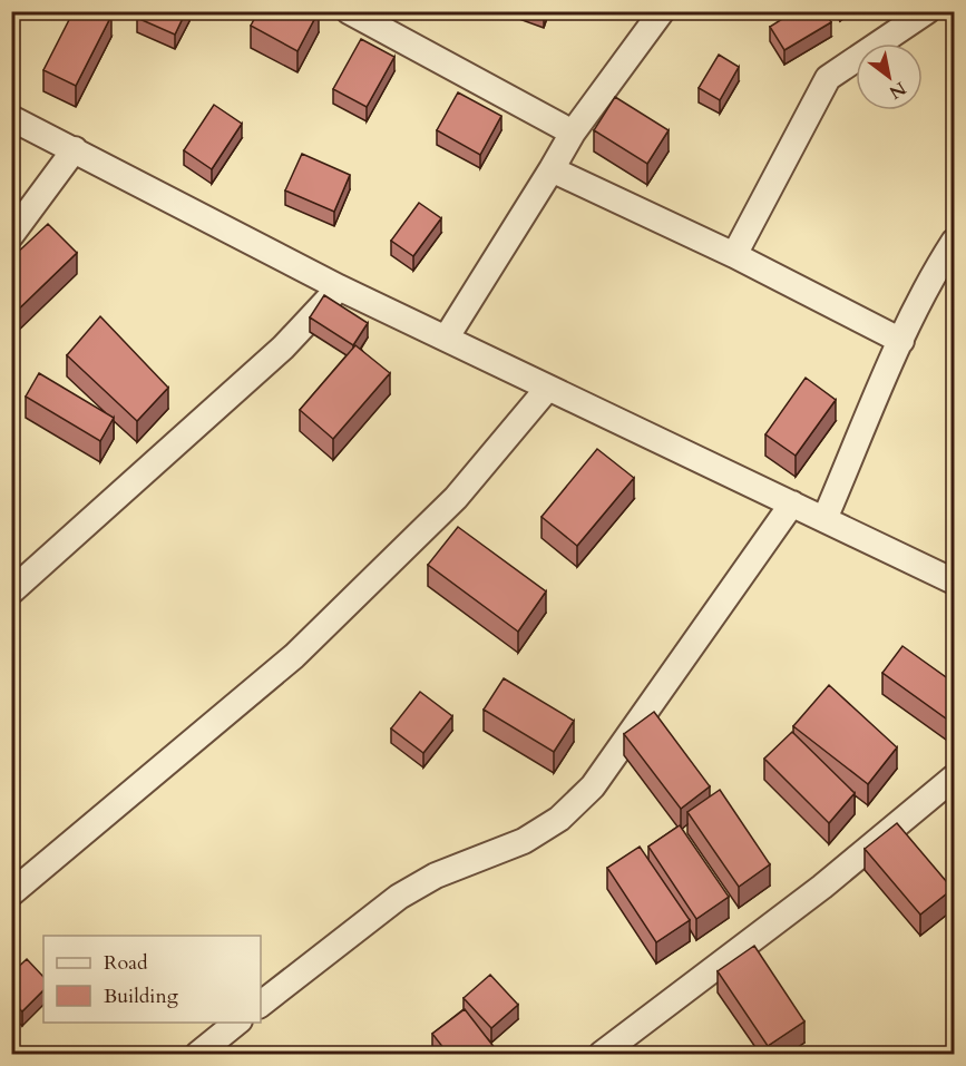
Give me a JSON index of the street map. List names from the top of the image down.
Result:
{
  "legend": ["Road", "Building"],
  "north": "bottom right"
}
